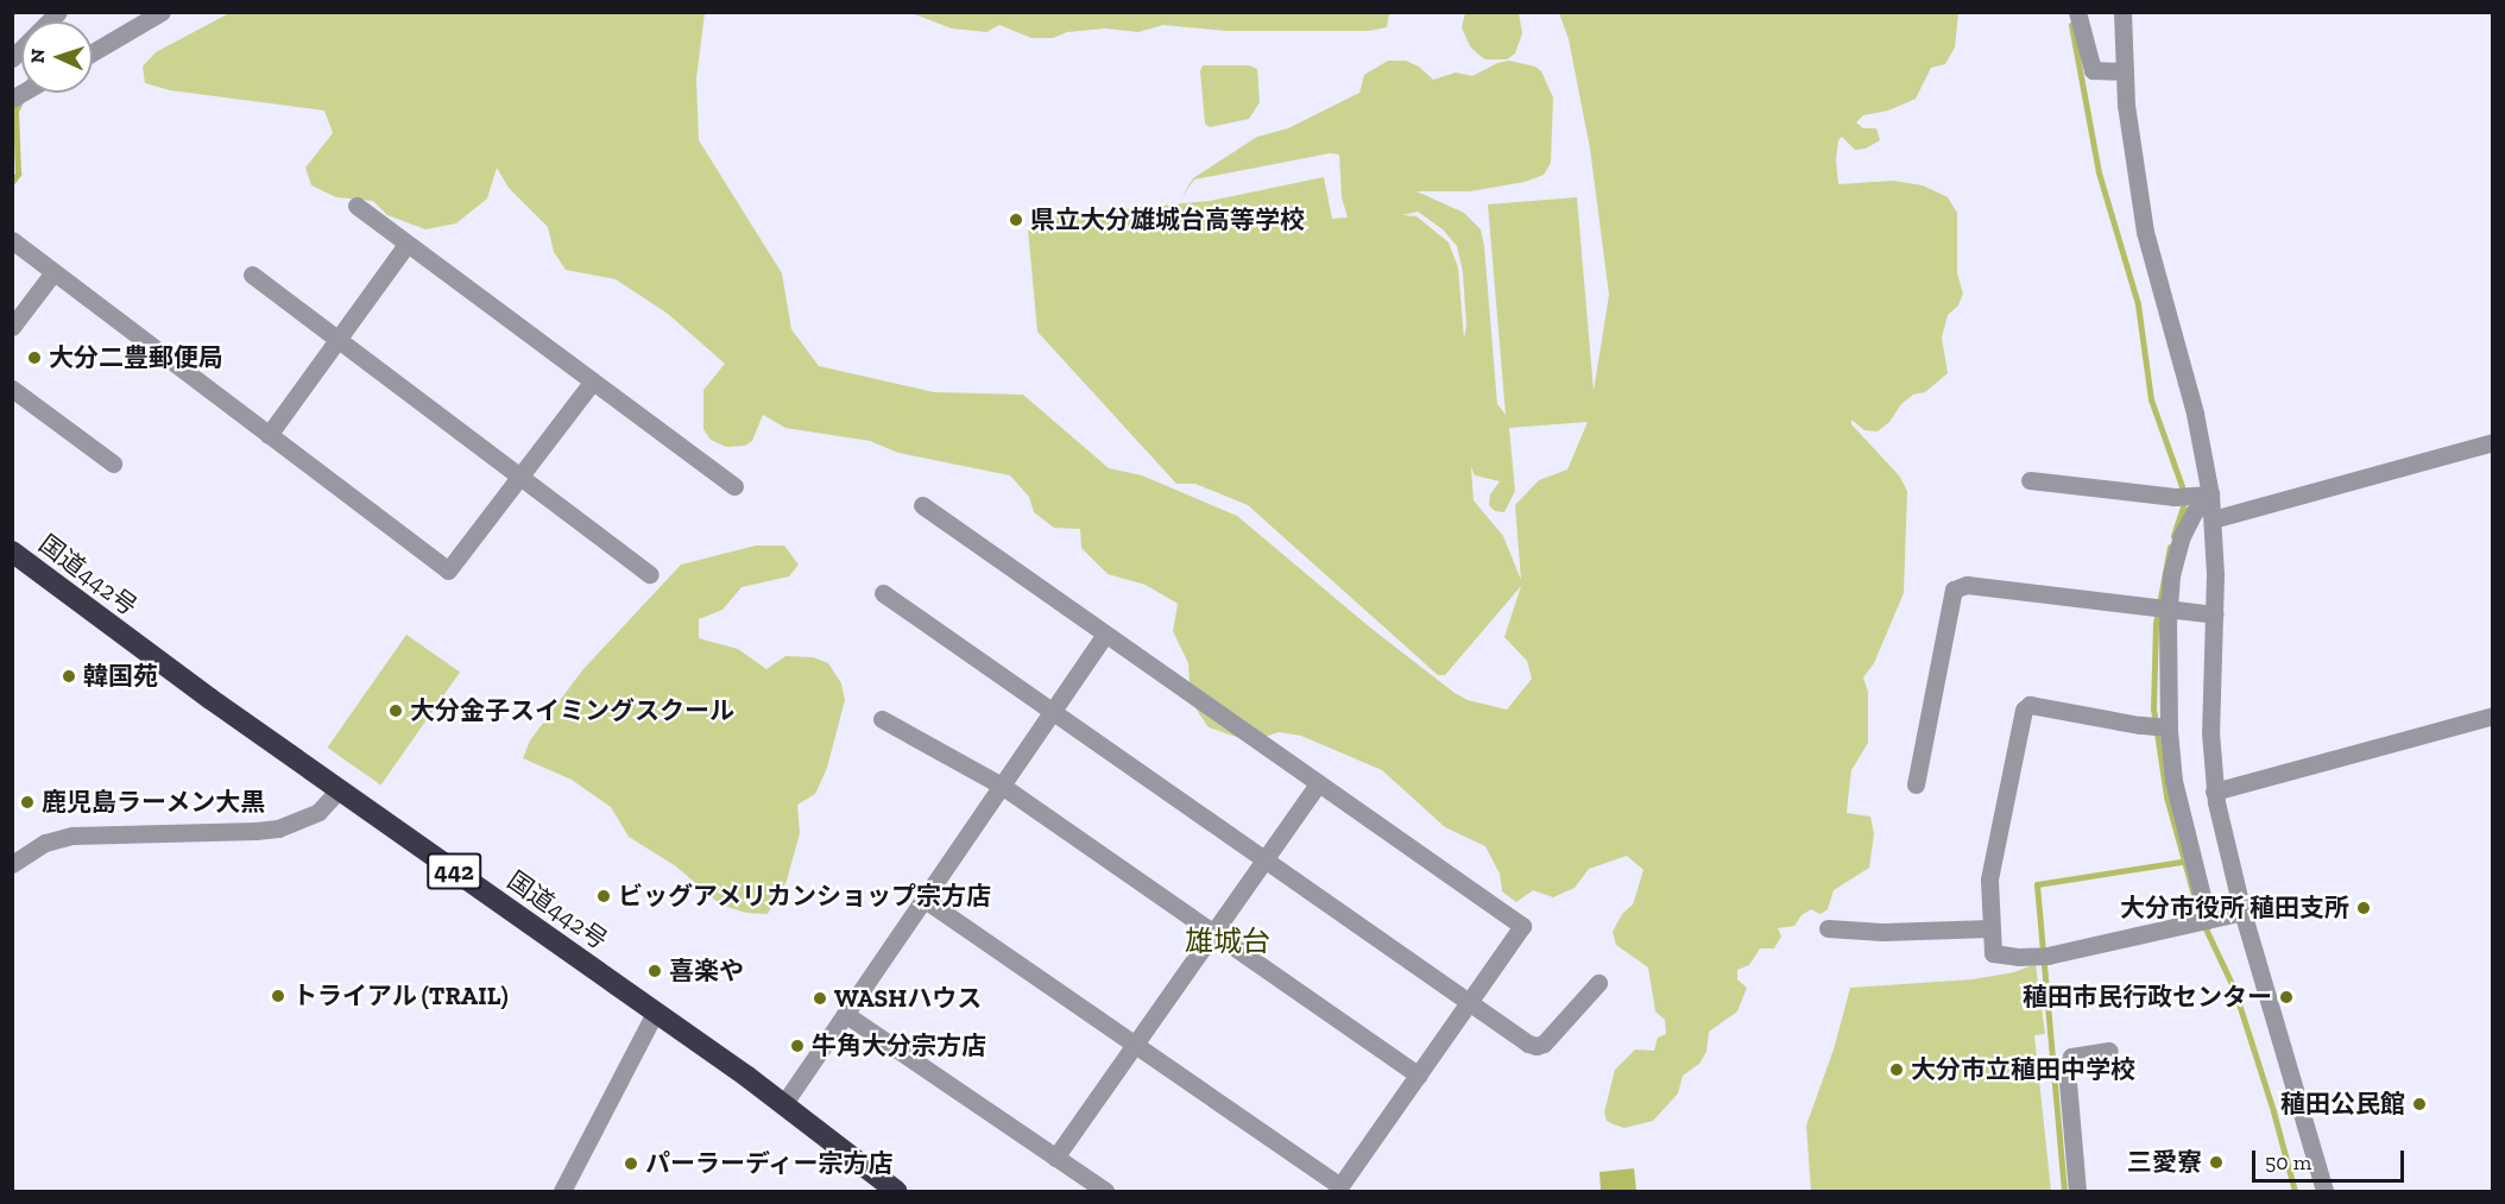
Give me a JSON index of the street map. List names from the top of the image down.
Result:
{
  "streets": {
    "highway": ["国道442号", "442"]
  },
  "districts": ["雄城台"],
  "places": [
    "県立大分雄城台高等学校",
    "大分二豊郵便局",
    "韓国苑",
    "大分金子スイミングスクール",
    "鹿児島ラーメン大黒",
    "ビッグアメリカンショップ宗方店",
    "大分市役所 稙田支所",
    "喜楽や",
    "トライアル (TRAIL)",
    "稙田市民行政センター",
    "WASHハウス",
    "牛角大分宗方店",
    "大分市立稙田中学校",
    "稙田公民館",
    "三愛寮",
    "パーラーディー宗方店"
  ],
  "scale_bar": "50 m",
  "north": "left"
}
